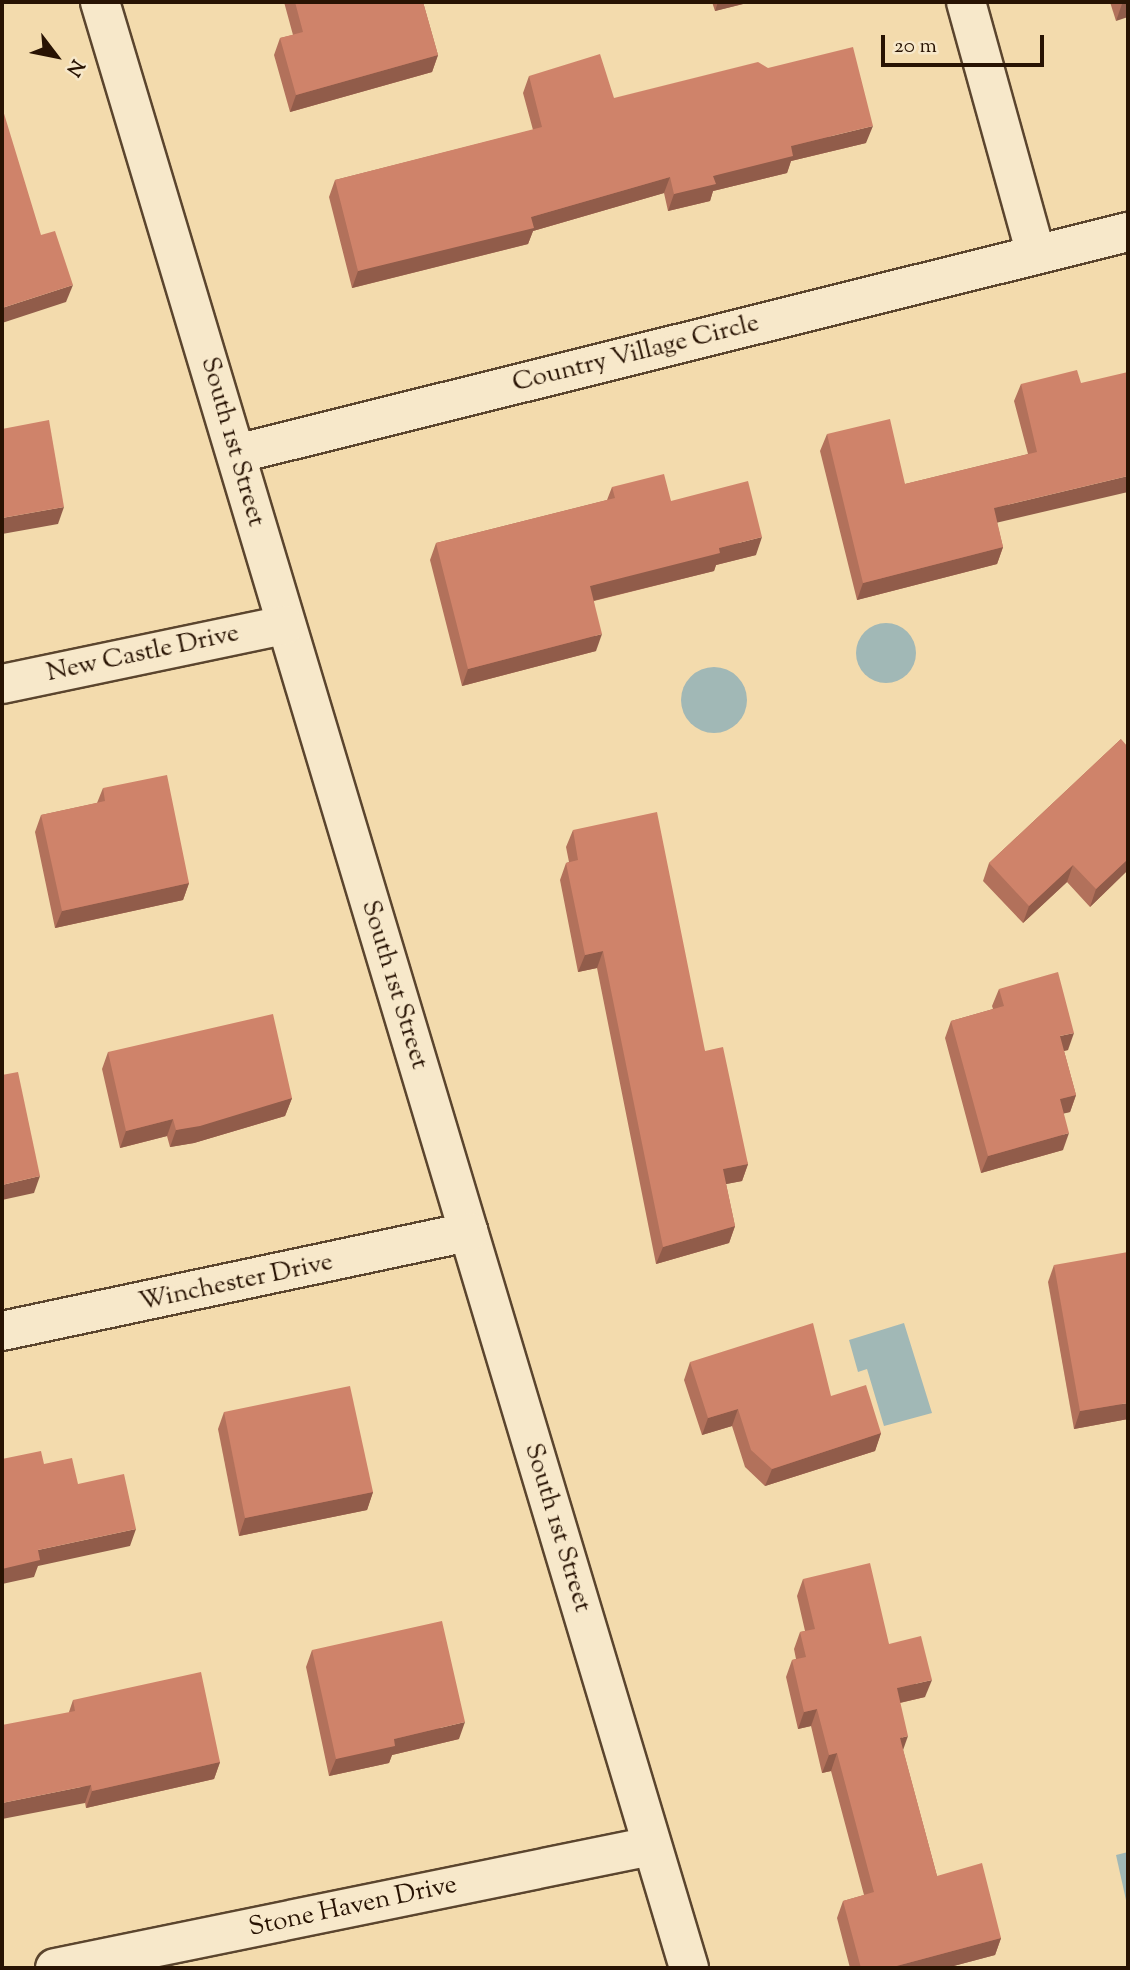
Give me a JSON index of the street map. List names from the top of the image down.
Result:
{
  "streets": {
    "street": [
      "Country Village Circle",
      "South 1st Street",
      "New Castle Drive",
      "Winchester Drive",
      "Stone Haven Drive"
    ]
  },
  "crossings": [
    ["Country Village Circle", "South 1st Street"],
    ["South 1st Street", "New Castle Drive"],
    ["South 1st Street", "Winchester Drive"],
    ["South 1st Street", "Stone Haven Drive"]
  ],
  "scale_bar": "20 m",
  "north": "bottom right"
}
